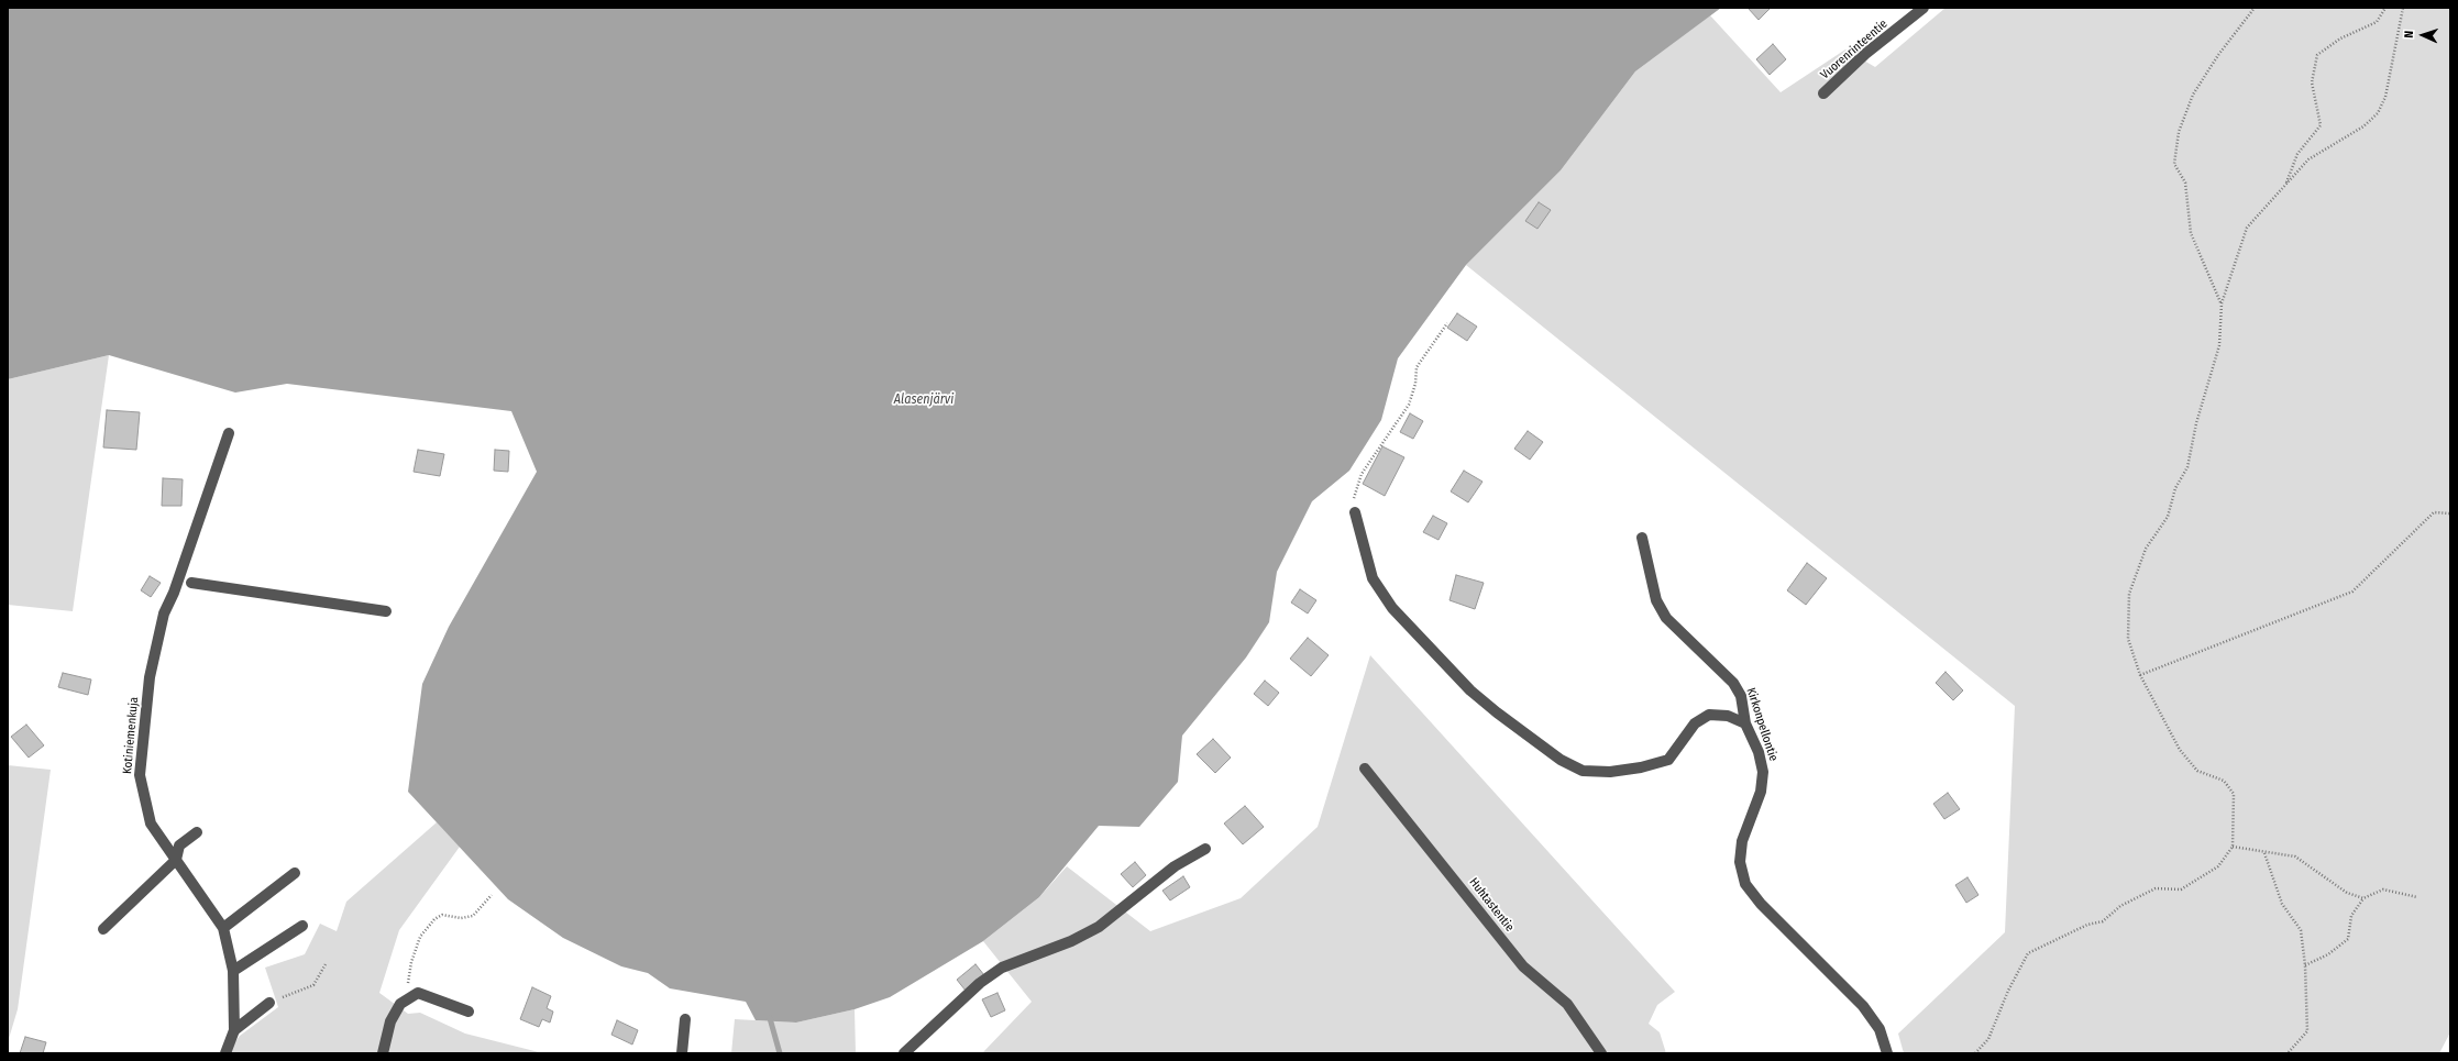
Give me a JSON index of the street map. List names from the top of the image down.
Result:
{
  "streets": {
    "street": [
      "Vuorenrinteentie",
      "Kirkonpellontie",
      "Kotiniemenkuja",
      "Huhtastentie"
    ]
  },
  "water": ["Alasenjärvi"],
  "north": "left"
}
